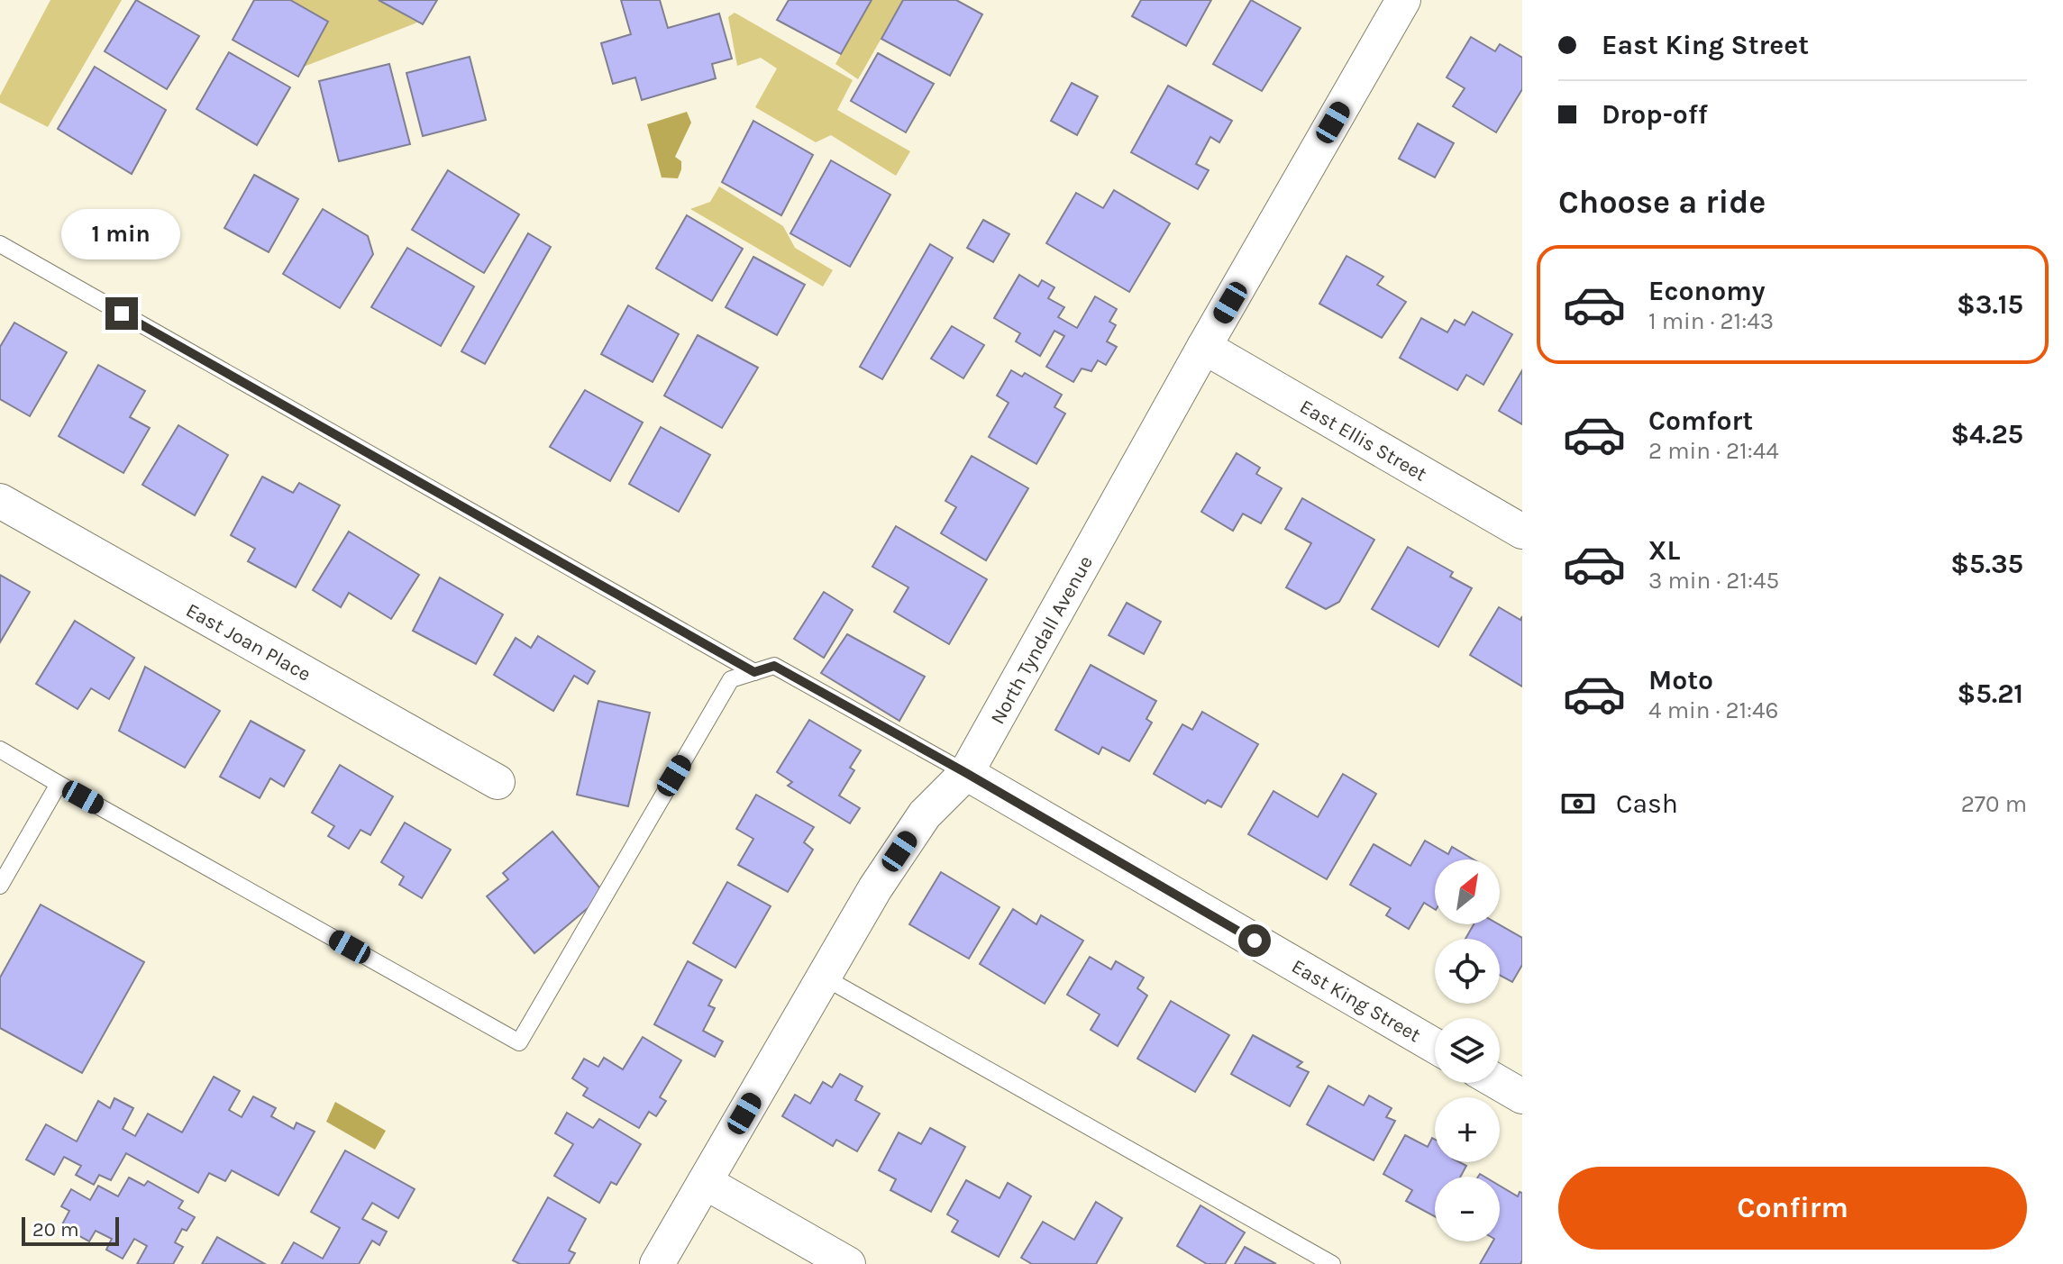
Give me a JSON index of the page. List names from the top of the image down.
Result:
{
  "streets": {
    "street": [
      "East Ellis Street",
      "North Tyndall Avenue",
      "East Joan Place",
      "East King Street"
    ]
  },
  "crossings": [
    ["East Ellis Street", "North Tyndall Avenue"],
    ["North Tyndall Avenue", "East King Street"]
  ],
  "scale_bar": "20 m",
  "north": "top right",
  "page": {
    "banner": ["East King Street", "Drop-off"],
    "heading": "Choose a ride",
    "bubble": "1 min",
    "list": [
      {
        "name": "Economy",
        "note": "1 min · 21:43",
        "value": "$3.15"
      },
      {
        "name": "Comfort",
        "note": "2 min · 21:44",
        "value": "$4.25"
      },
      {
        "name": "XL",
        "note": "3 min · 21:45",
        "value": "$5.35"
      },
      {
        "name": "Moto",
        "note": "4 min · 21:46",
        "value": "$5.21"
      }
    ],
    "pay": ["Cash", "270 m"],
    "map_buttons": ["+", "−"],
    "buttons": "Confirm",
    "scale": "20 m"
  }
}
